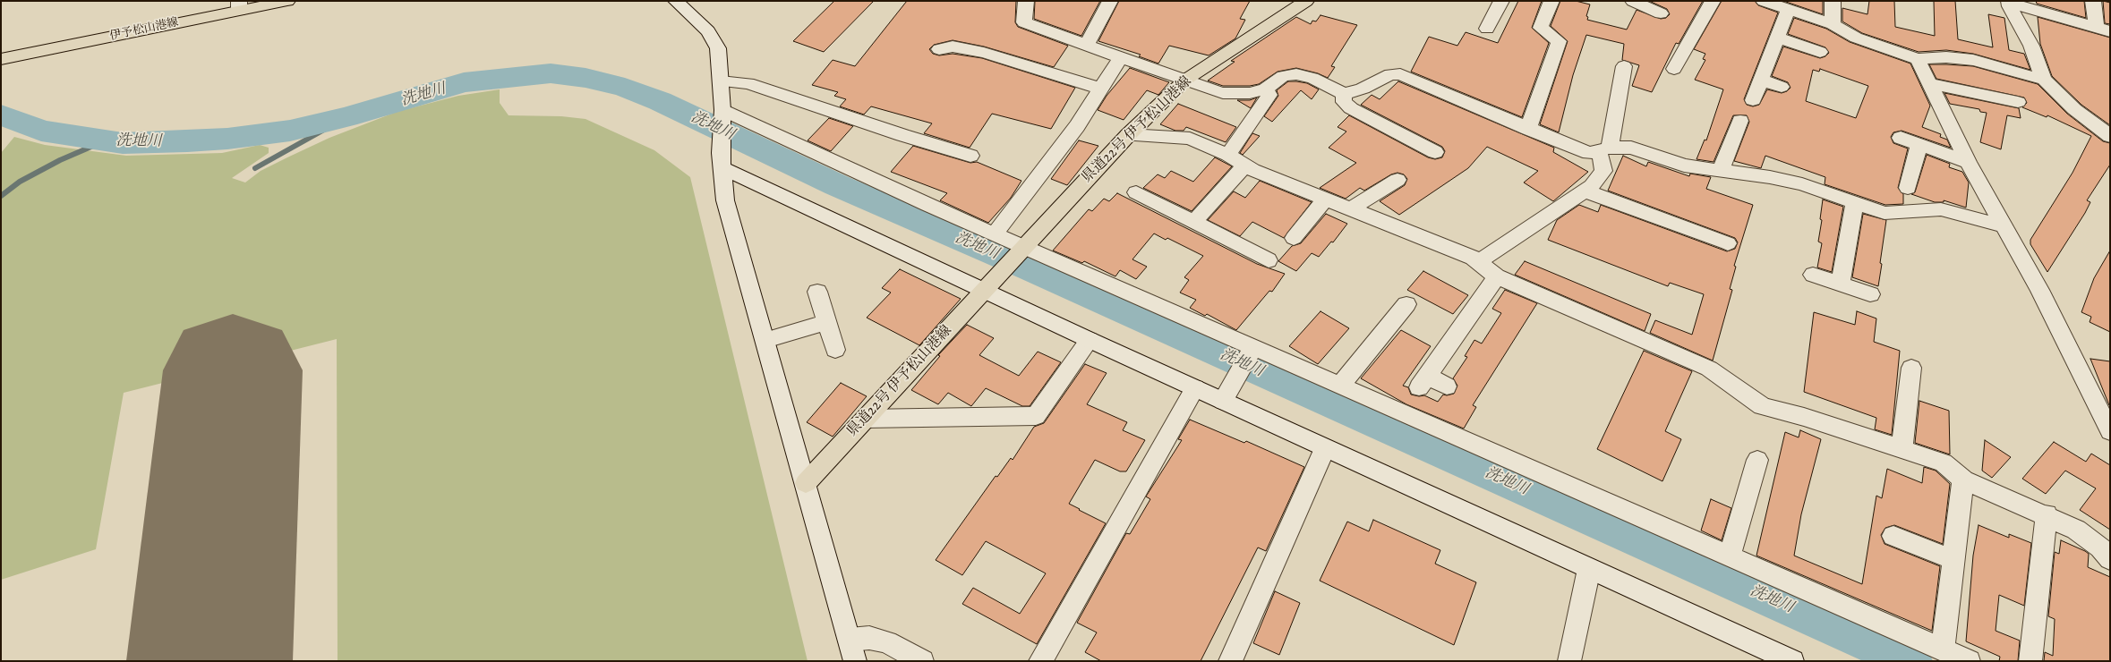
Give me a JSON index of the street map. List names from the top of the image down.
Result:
{
  "streets": {
    "main road": ["伊予松山港線", "県道22号 伊予松山港線"]
  },
  "water": ["洗地川"]
}
